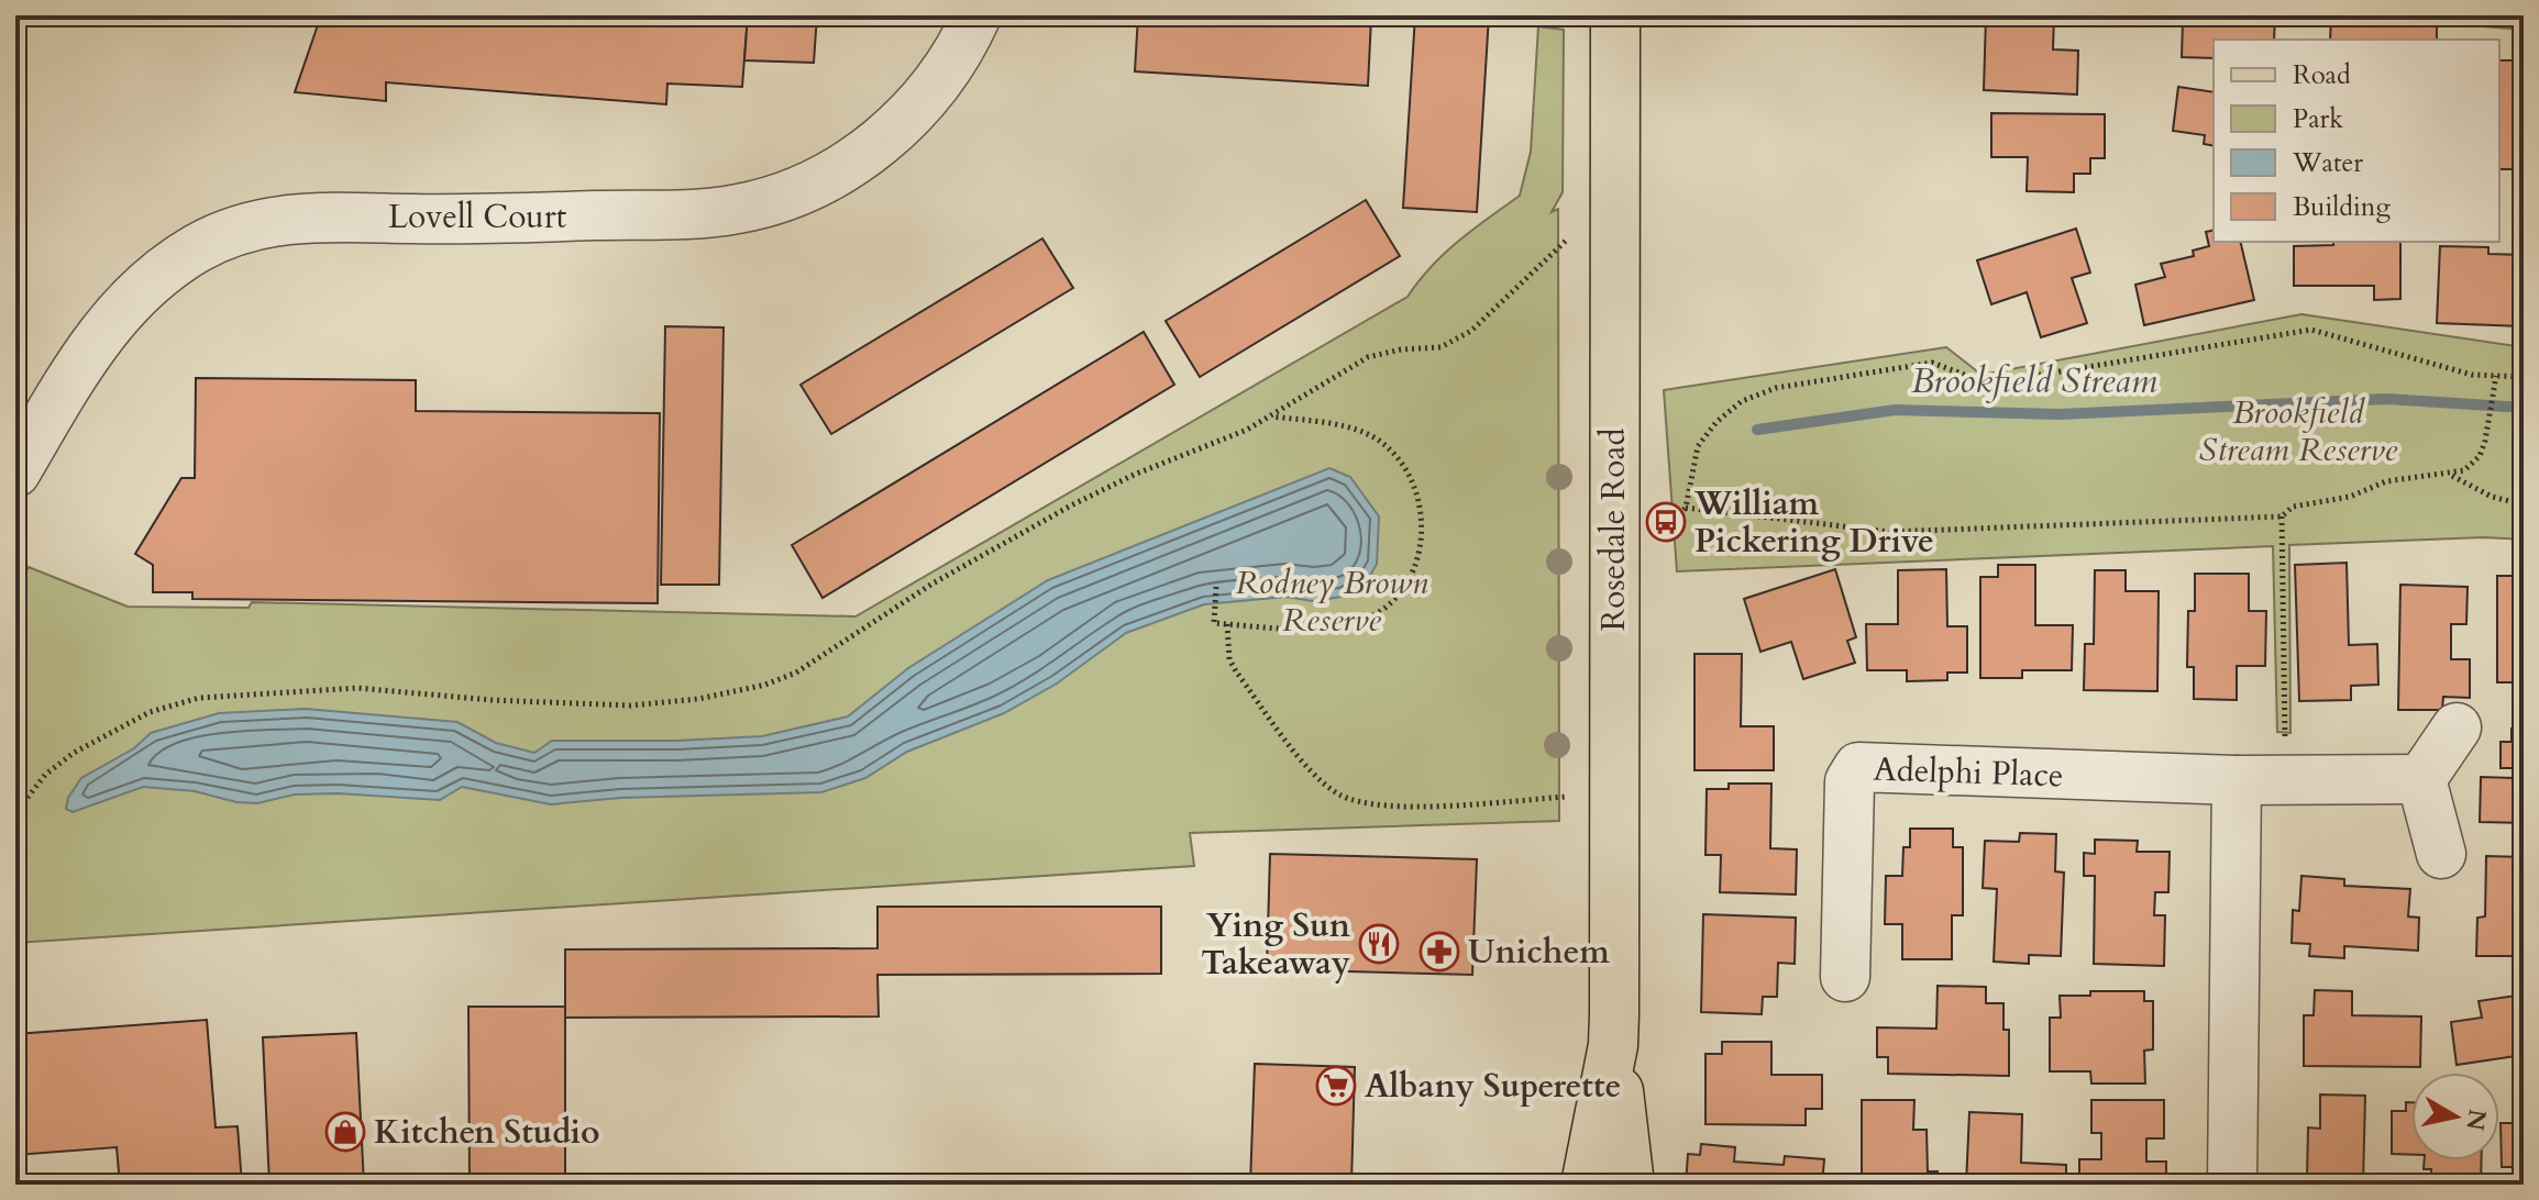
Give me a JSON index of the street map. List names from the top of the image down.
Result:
{
  "streets": {
    "main road": ["Rosedale Road"],
    "street": ["Lovell Court", "Adelphi Place"]
  },
  "water": ["Brookfield Stream"],
  "parks": ["Brookfield Stream Reserve", "Rodney Brown Reserve"],
  "places": {
    "bus stop": ["William Pickering Drive"],
    "restaurant": ["Ying Sun Takeaway"],
    "pharmacy": ["Unichem"],
    "supermarket": ["Albany Superette"],
    "shop": ["Kitchen Studio"]
  },
  "legend": [
    "Road",
    "Park",
    "Water",
    "Building"
  ],
  "north": "right"
}
